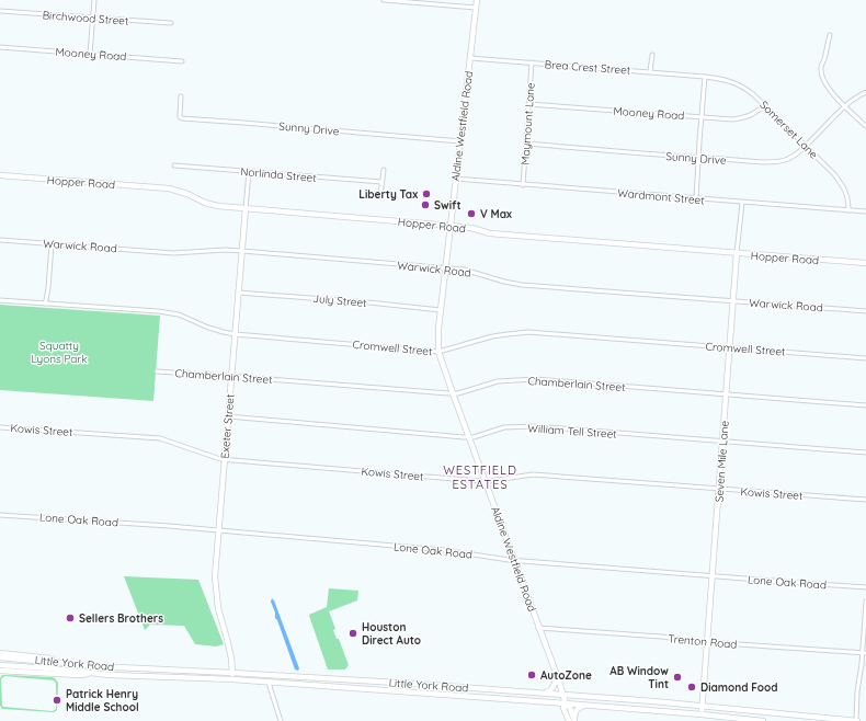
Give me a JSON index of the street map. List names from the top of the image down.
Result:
{
  "streets": {
    "main road": [
      "Aldine Westfield Road",
      "Hopper Road",
      "Exeter Street",
      "Seven Mile Lane",
      "Little York Road"
    ],
    "street": [
      "Birchwood Street",
      "Mooney Road",
      "Brea Crest Street",
      "Maymount Lane",
      "Sunny Drive",
      "Somerset Lane",
      "Norlinda Street",
      "Wardmont Street",
      "Warwick Road",
      "July Street",
      "Cromwell Street",
      "Chamberlain Street",
      "Kowis Street",
      "William Tell Street",
      "Lone Oak Road",
      "Trenton Road"
    ]
  },
  "crossings": [
    ["Mooney Road", "Maymount Lane"],
    ["Mooney Road", "Somerset Lane"],
    ["Brea Crest Street", "Maymount Lane"],
    ["Brea Crest Street", "Aldine Westfield Road"],
    ["Brea Crest Street", "Somerset Lane"],
    ["Maymount Lane", "Sunny Drive"],
    ["Maymount Lane", "Wardmont Street"],
    ["Aldine Westfield Road", "Sunny Drive"],
    ["Aldine Westfield Road", "Hopper Road"],
    ["Aldine Westfield Road", "Wardmont Street"],
    ["Aldine Westfield Road", "Warwick Road"],
    ["Aldine Westfield Road", "July Street"],
    ["Aldine Westfield Road", "Cromwell Street"],
    ["Aldine Westfield Road", "Chamberlain Street"],
    ["Aldine Westfield Road", "Kowis Street"],
    ["Aldine Westfield Road", "William Tell Street"],
    ["Aldine Westfield Road", "Lone Oak Road"],
    ["Aldine Westfield Road", "Trenton Road"],
    ["Aldine Westfield Road", "Little York Road"],
    ["Sunny Drive", "Somerset Lane"],
    ["Somerset Lane", "Wardmont Street"],
    ["Norlinda Street", "Exeter Street"],
    ["Hopper Road", "Exeter Street"],
    ["Hopper Road", "Seven Mile Lane"],
    ["Wardmont Street", "Seven Mile Lane"],
    ["Warwick Road", "Exeter Street"],
    ["Warwick Road", "Seven Mile Lane"],
    ["July Street", "Exeter Street"],
    ["Cromwell Street", "Exeter Street"],
    ["Cromwell Street", "Seven Mile Lane"],
    ["Chamberlain Street", "Exeter Street"],
    ["Chamberlain Street", "Seven Mile Lane"],
    ["Exeter Street", "Kowis Street"],
    ["Exeter Street", "William Tell Street"],
    ["Exeter Street", "Lone Oak Road"],
    ["Exeter Street", "Little York Road"],
    ["Kowis Street", "Seven Mile Lane"],
    ["William Tell Street", "Seven Mile Lane"],
    ["Seven Mile Lane", "Lone Oak Road"],
    ["Seven Mile Lane", "Trenton Road"],
    ["Seven Mile Lane", "Little York Road"]
  ],
  "districts": ["WESTFIELD ESTATES"],
  "parks": ["Squatty Lyons Park"],
  "places": [
    "Liberty Tax",
    "Swift",
    "V Max",
    "Sellers Brothers",
    "Houston Direct Auto",
    "AutoZone",
    "AB Window Tint",
    "Diamond Food",
    "Patrick Henry Middle School"
  ]
}
